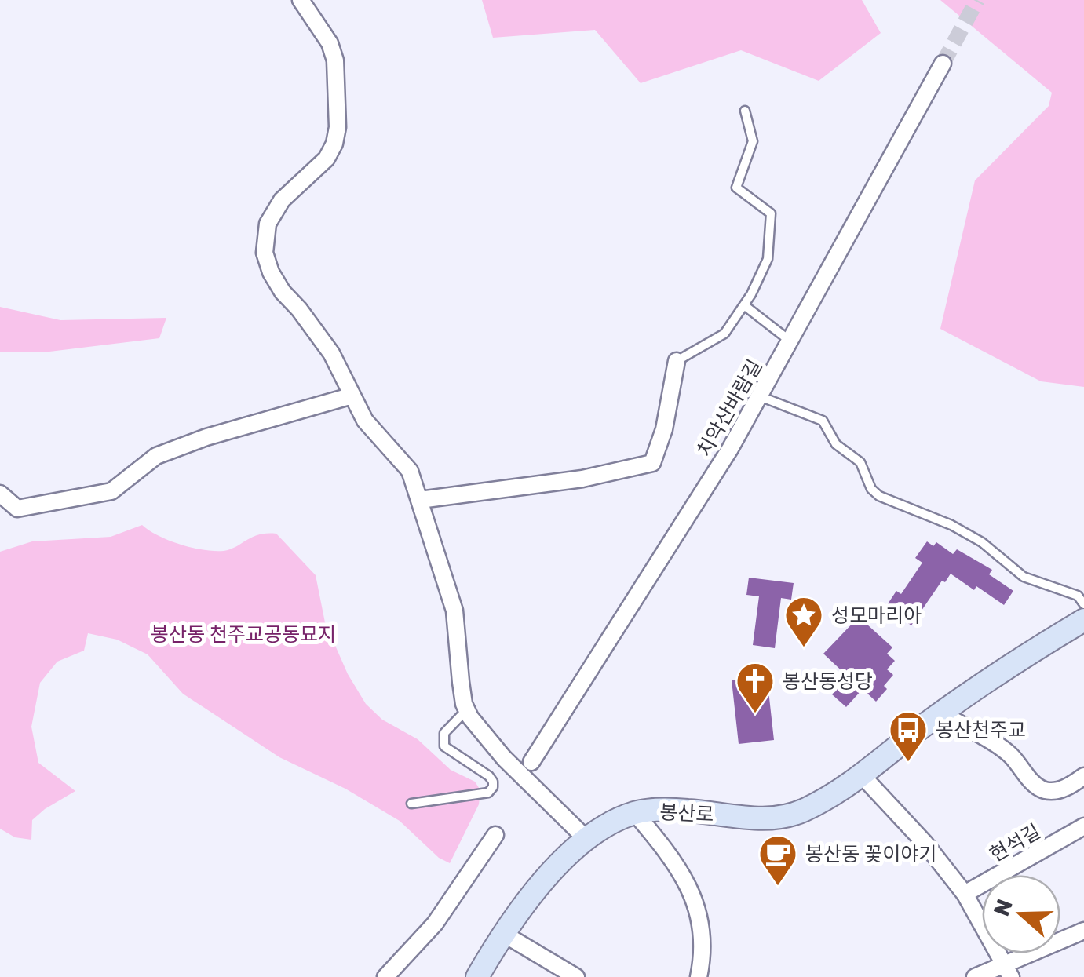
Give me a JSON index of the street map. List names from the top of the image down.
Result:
{
  "streets": {
    "street": ["치악산바람길", "봉산로", "현석길"]
  },
  "parks": ["봉산동 천주교공동묘지"],
  "places": {
    "place": ["성모마리아"],
    "church": ["봉산동성당"],
    "bus stop": ["봉산천주교"],
    "cafe": ["봉산동 꽃이야기"]
  },
  "north": "left"
}
